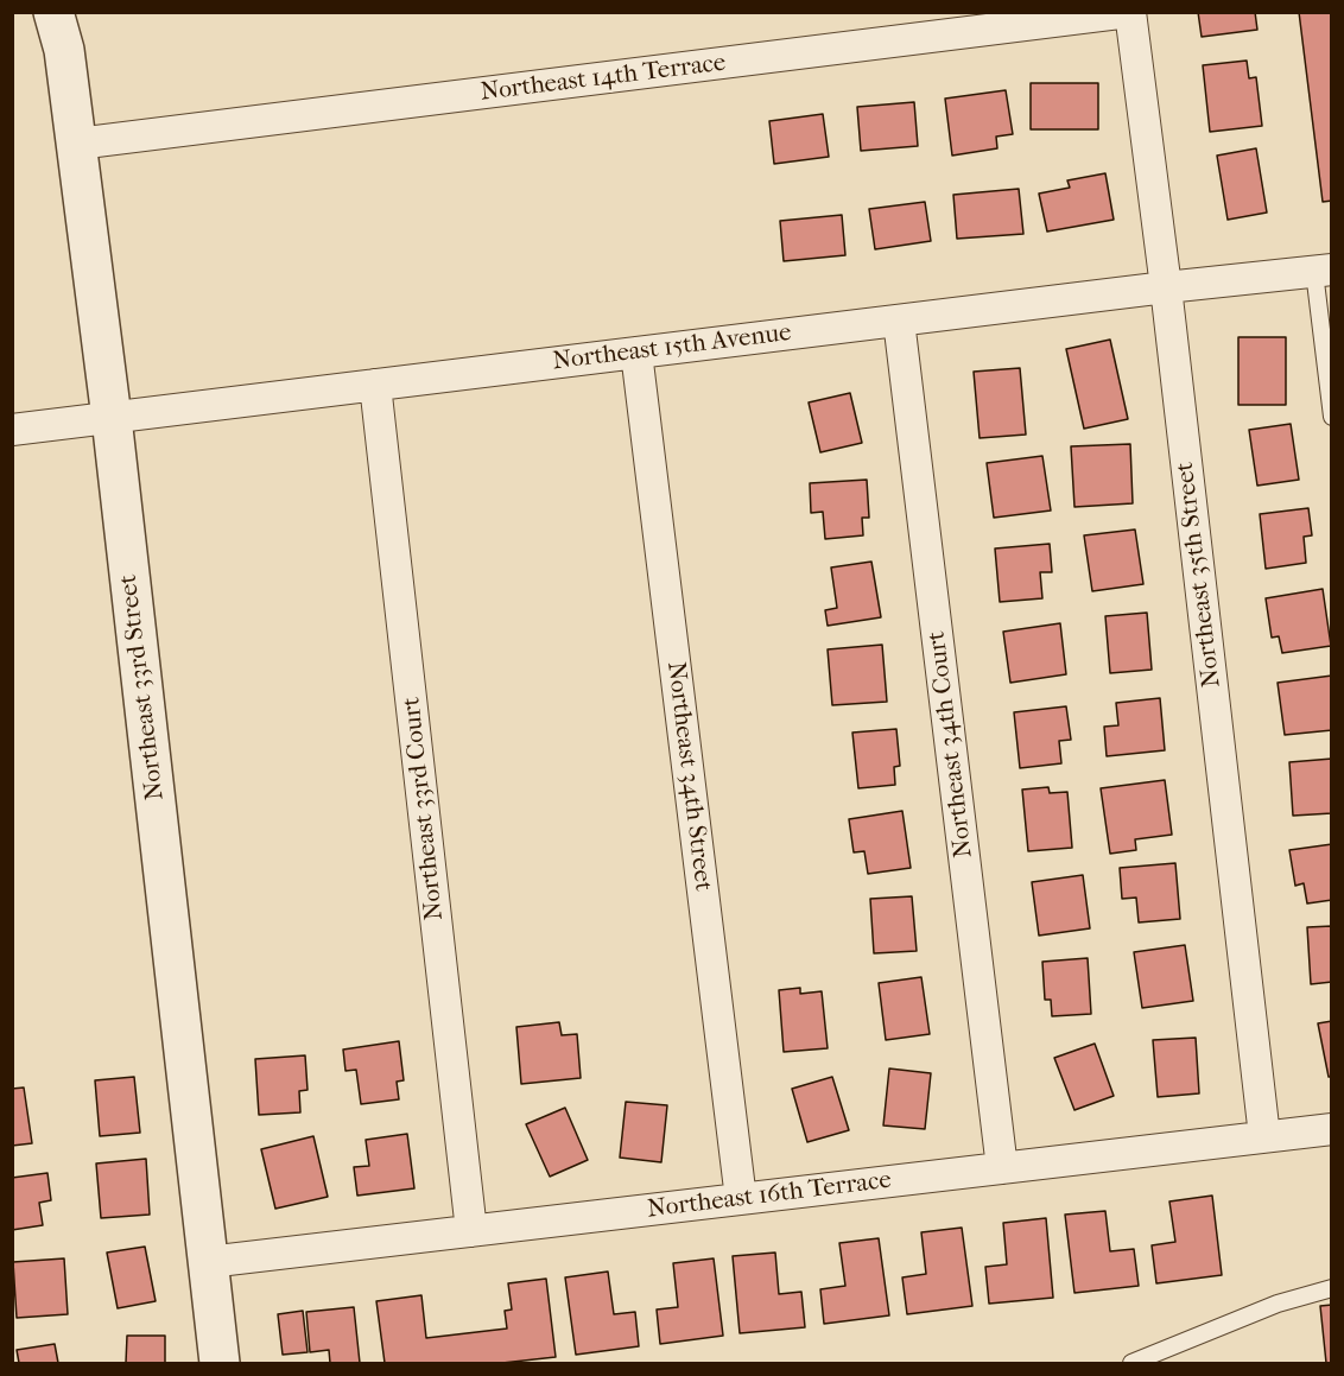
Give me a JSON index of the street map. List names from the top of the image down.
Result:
{
  "streets": {
    "street": [
      "Northeast 14th Terrace",
      "Northeast 15th Avenue",
      "Northeast 35th Street",
      "Northeast 33rd Street",
      "Northeast 34th Court",
      "Northeast 34th Street",
      "Northeast 33rd Court",
      "Northeast 16th Terrace"
    ]
  },
  "crossings": [
    ["Northeast 14th Terrace", "Northeast 35th Street"],
    ["Northeast 14th Terrace", "Northeast 33rd Street"],
    ["Northeast 15th Avenue", "Northeast 35th Street"],
    ["Northeast 15th Avenue", "Northeast 33rd Street"],
    ["Northeast 15th Avenue", "Northeast 34th Court"],
    ["Northeast 15th Avenue", "Northeast 34th Street"],
    ["Northeast 15th Avenue", "Northeast 33rd Court"],
    ["Northeast 35th Street", "Northeast 16th Terrace"],
    ["Northeast 33rd Street", "Northeast 16th Terrace"],
    ["Northeast 34th Court", "Northeast 16th Terrace"],
    ["Northeast 34th Street", "Northeast 16th Terrace"],
    ["Northeast 33rd Court", "Northeast 16th Terrace"]
  ]
}
